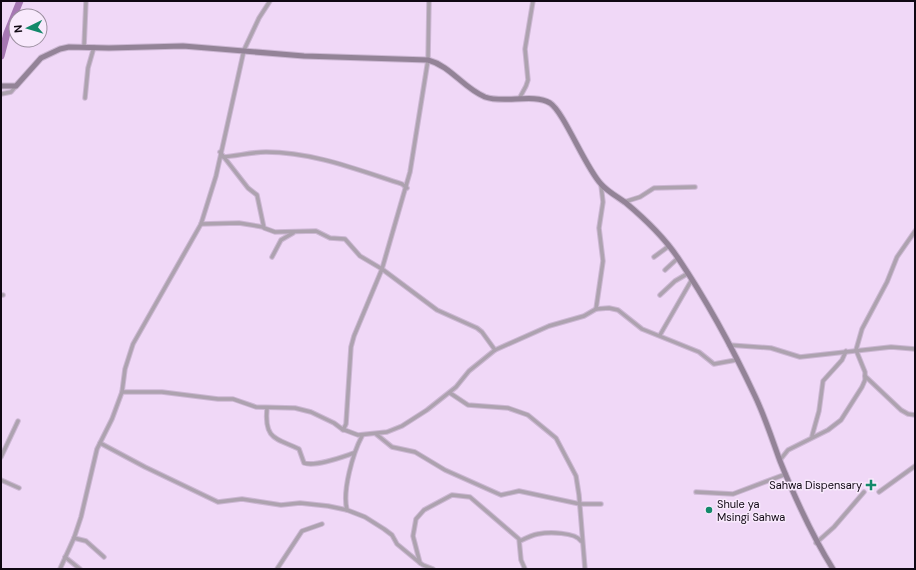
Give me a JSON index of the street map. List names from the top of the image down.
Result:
{
  "places": {
    "health": ["Sahwa Dispensary"],
    "other": ["Shule ya Msingi Sahwa"]
  },
  "north": "left"
}
